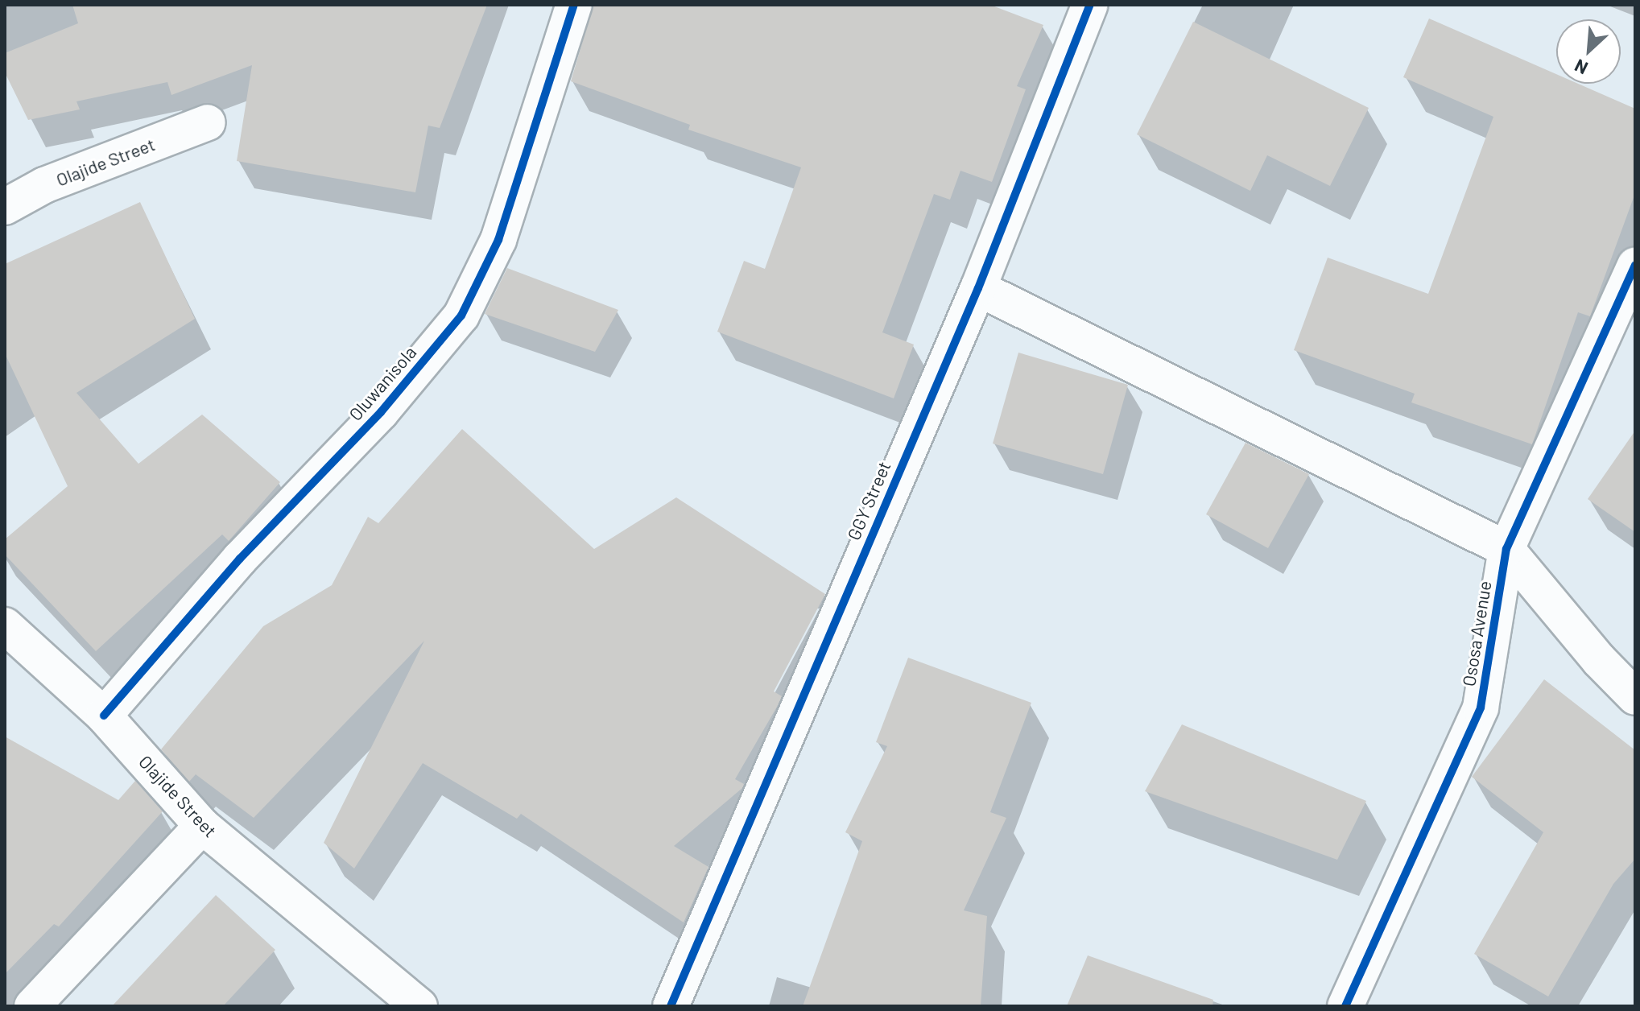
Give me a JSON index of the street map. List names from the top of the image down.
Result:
{
  "streets": {
    "street": [
      "Olajide Street",
      "Oluwanisola",
      "GGY Street",
      "Ososa Avenue"
    ]
  },
  "crossings": [
    ["Olajide Street", "Oluwanisola"]
  ],
  "north": "bottom left"
}
